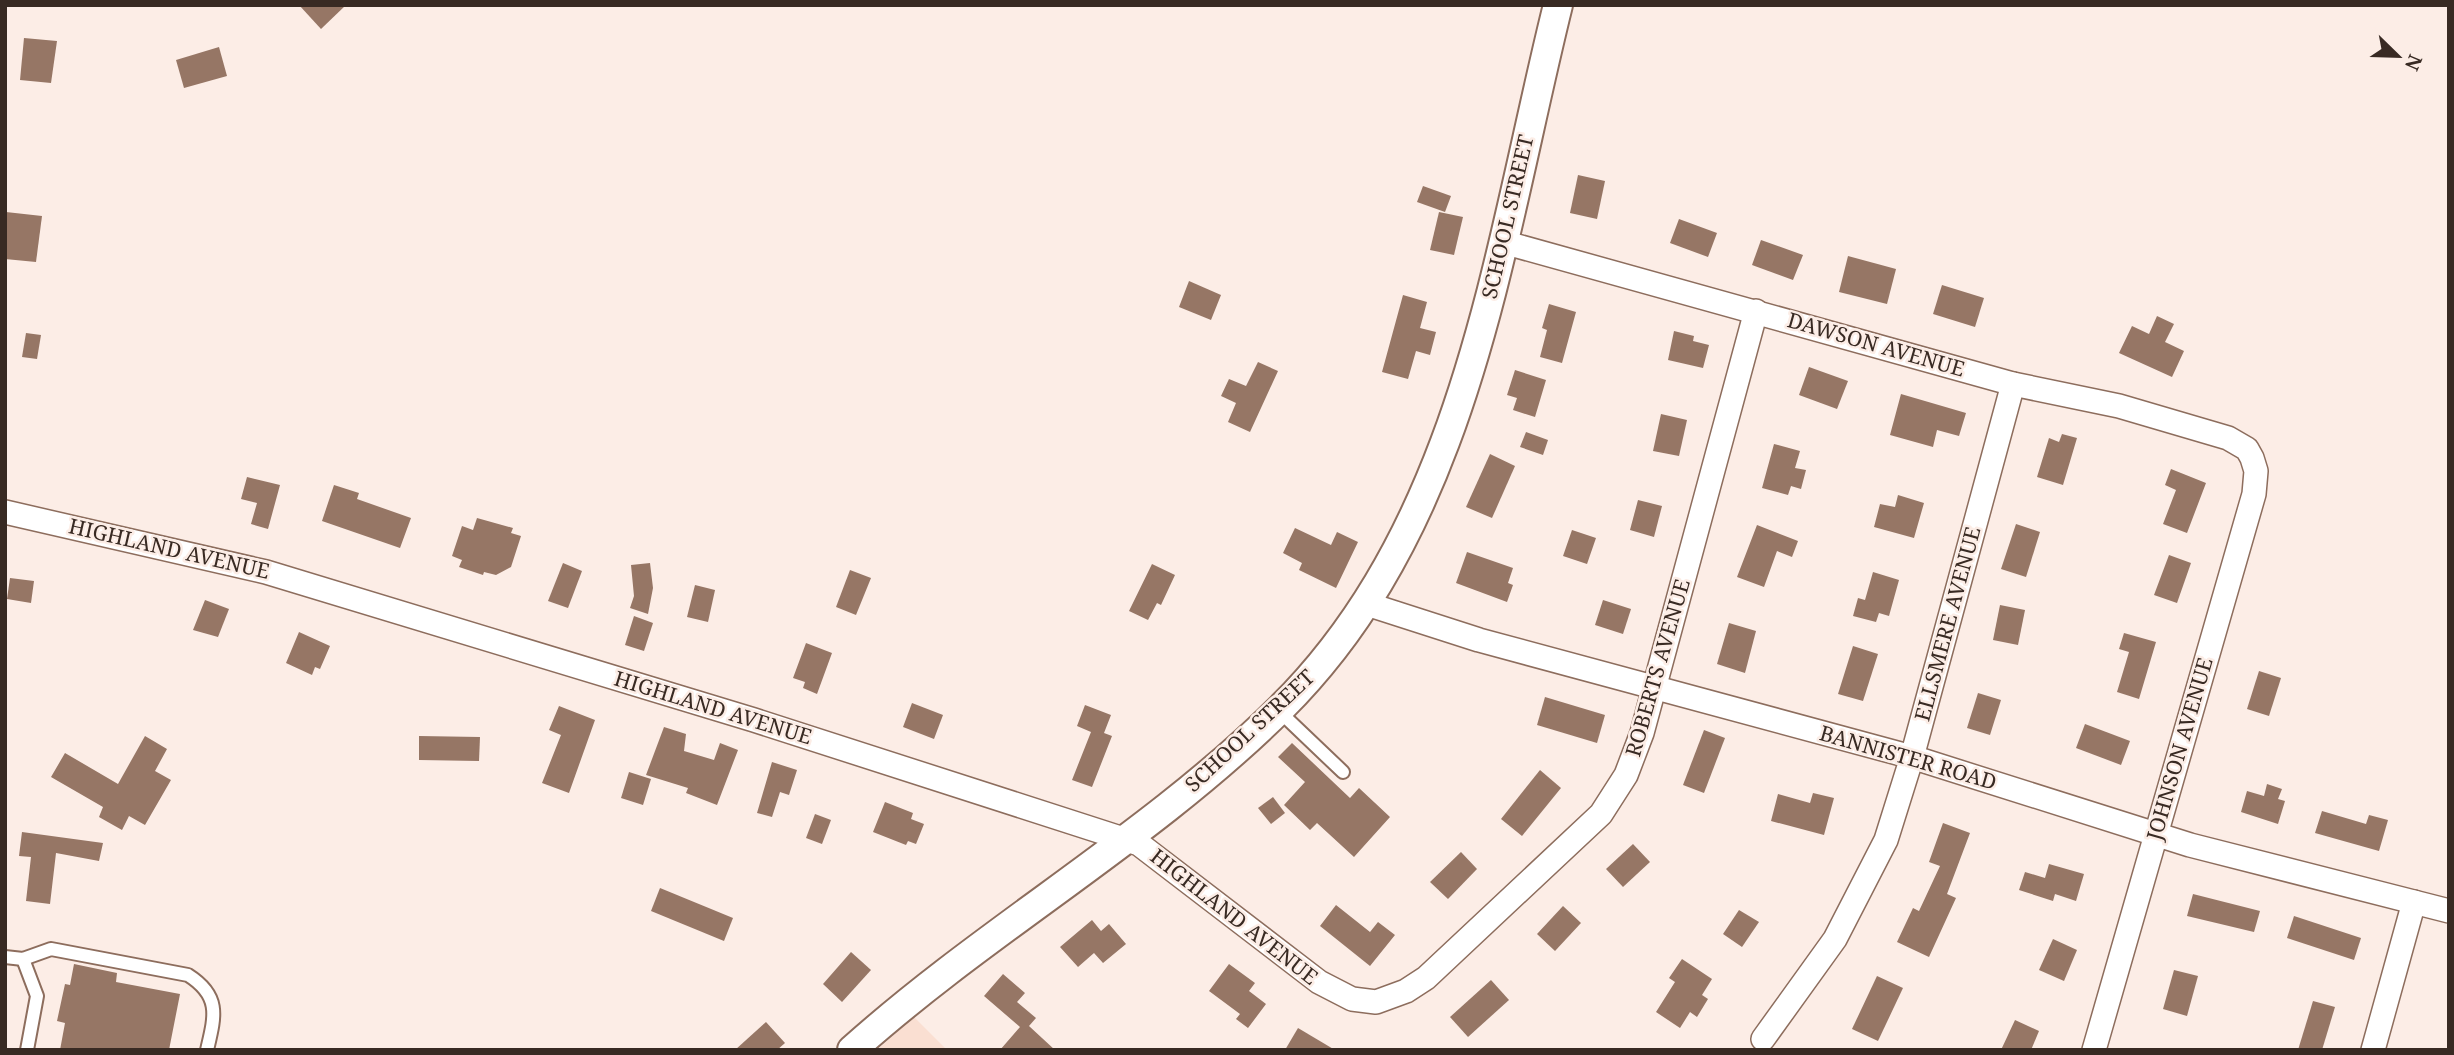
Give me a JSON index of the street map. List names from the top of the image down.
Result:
{
  "streets": {
    "street": [
      "SCHOOL STREET",
      "DAWSON AVENUE",
      "HIGHLAND AVENUE",
      "ELLSMERE AVENUE",
      "ROBERTS AVENUE",
      "JOHNSON AVENUE",
      "BANNISTER ROAD"
    ]
  },
  "crossings": [
    ["SCHOOL STREET", "DAWSON AVENUE"],
    ["SCHOOL STREET", "HIGHLAND AVENUE"],
    ["SCHOOL STREET", "BANNISTER ROAD"],
    ["DAWSON AVENUE", "ELLSMERE AVENUE"],
    ["DAWSON AVENUE", "ROBERTS AVENUE"],
    ["DAWSON AVENUE", "JOHNSON AVENUE"],
    ["HIGHLAND AVENUE", "ROBERTS AVENUE"],
    ["ELLSMERE AVENUE", "BANNISTER ROAD"],
    ["ROBERTS AVENUE", "BANNISTER ROAD"],
    ["JOHNSON AVENUE", "BANNISTER ROAD"]
  ],
  "north": "bottom right"
}
